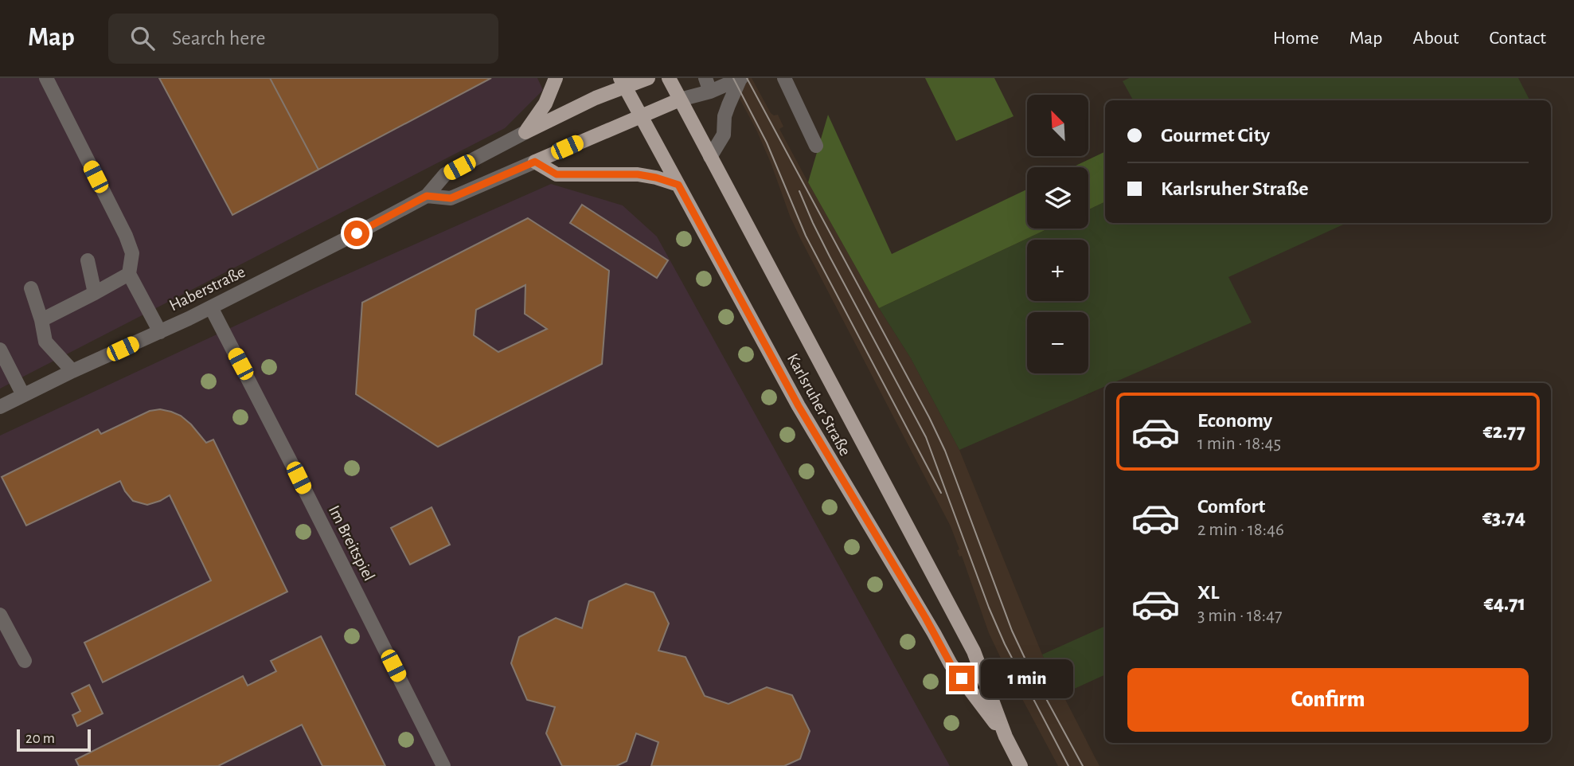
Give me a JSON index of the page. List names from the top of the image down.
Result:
{
  "streets": {
    "main road": ["Karlsruher Straße"],
    "street": ["Haberstraße", "Im Breitspiel"]
  },
  "crossings": [
    ["Haberstraße", "Im Breitspiel"]
  ],
  "scale_bar": "20 m",
  "north": "top left",
  "page": {
    "header": "Map",
    "search": "Search here",
    "nav": [
      "Home",
      "Map",
      "About",
      "Contact"
    ],
    "map_buttons": ["+", "−"],
    "banner": ["Gourmet City", "Karlsruher Straße"],
    "list": [
      {
        "name": "Economy",
        "note": "1 min · 18:45",
        "value": "€2.77"
      },
      {
        "name": "Comfort",
        "note": "2 min · 18:46",
        "value": "€3.74"
      },
      {
        "name": "XL",
        "note": "3 min · 18:47",
        "value": "€4.71"
      }
    ],
    "buttons": "Confirm",
    "bubble": "1 min",
    "scale": "20 m"
  }
}
